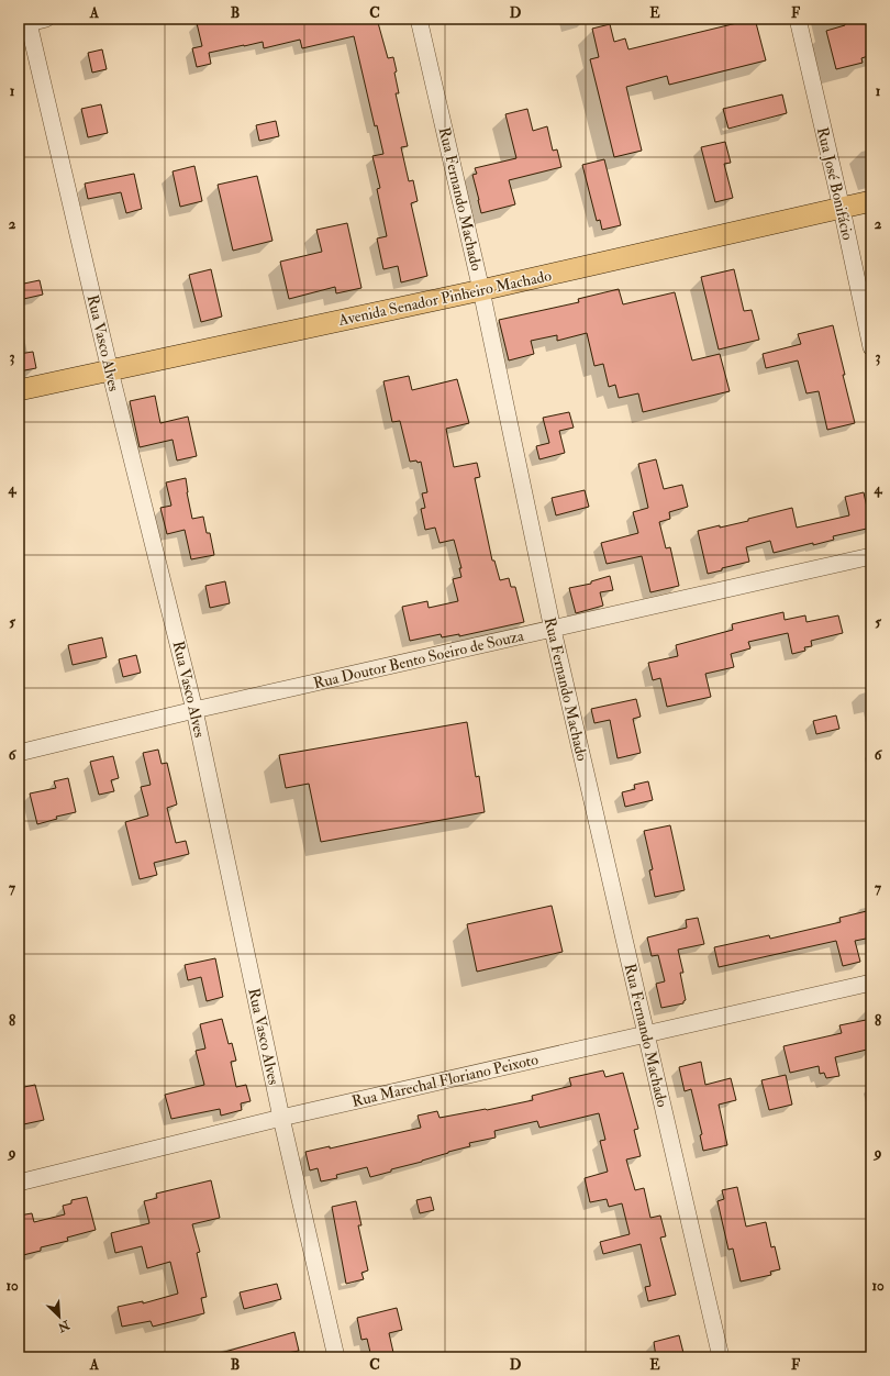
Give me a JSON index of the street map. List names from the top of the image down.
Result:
{
  "streets": {
    "main road": ["Avenida Senador Pinheiro Machado"],
    "street": [
      "Rua José Bonifácio",
      "Rua Fernando Machado",
      "Rua Vasco Alves",
      "Rua Doutor Bento Soeiro de Souza",
      "Rua Marechal Floriano Peixoto"
    ]
  },
  "crossings": [
    ["Rua José Bonifácio", "Avenida Senador Pinheiro Machado"],
    ["Rua Fernando Machado", "Avenida Senador Pinheiro Machado"],
    ["Rua Fernando Machado", "Rua Doutor Bento Soeiro de Souza"],
    ["Rua Fernando Machado", "Rua Marechal Floriano Peixoto"],
    ["Avenida Senador Pinheiro Machado", "Rua Vasco Alves"],
    ["Rua Vasco Alves", "Rua Doutor Bento Soeiro de Souza"],
    ["Rua Vasco Alves", "Rua Marechal Floriano Peixoto"]
  ],
  "north": "bottom right",
  "grid": {
    "columns": [
      "A",
      "B",
      "C",
      "D",
      "E",
      "F"
    ],
    "rows": [
      "1",
      "2",
      "3",
      "4",
      "5",
      "6",
      "7",
      "8",
      "9",
      "10"
    ]
  }
}
